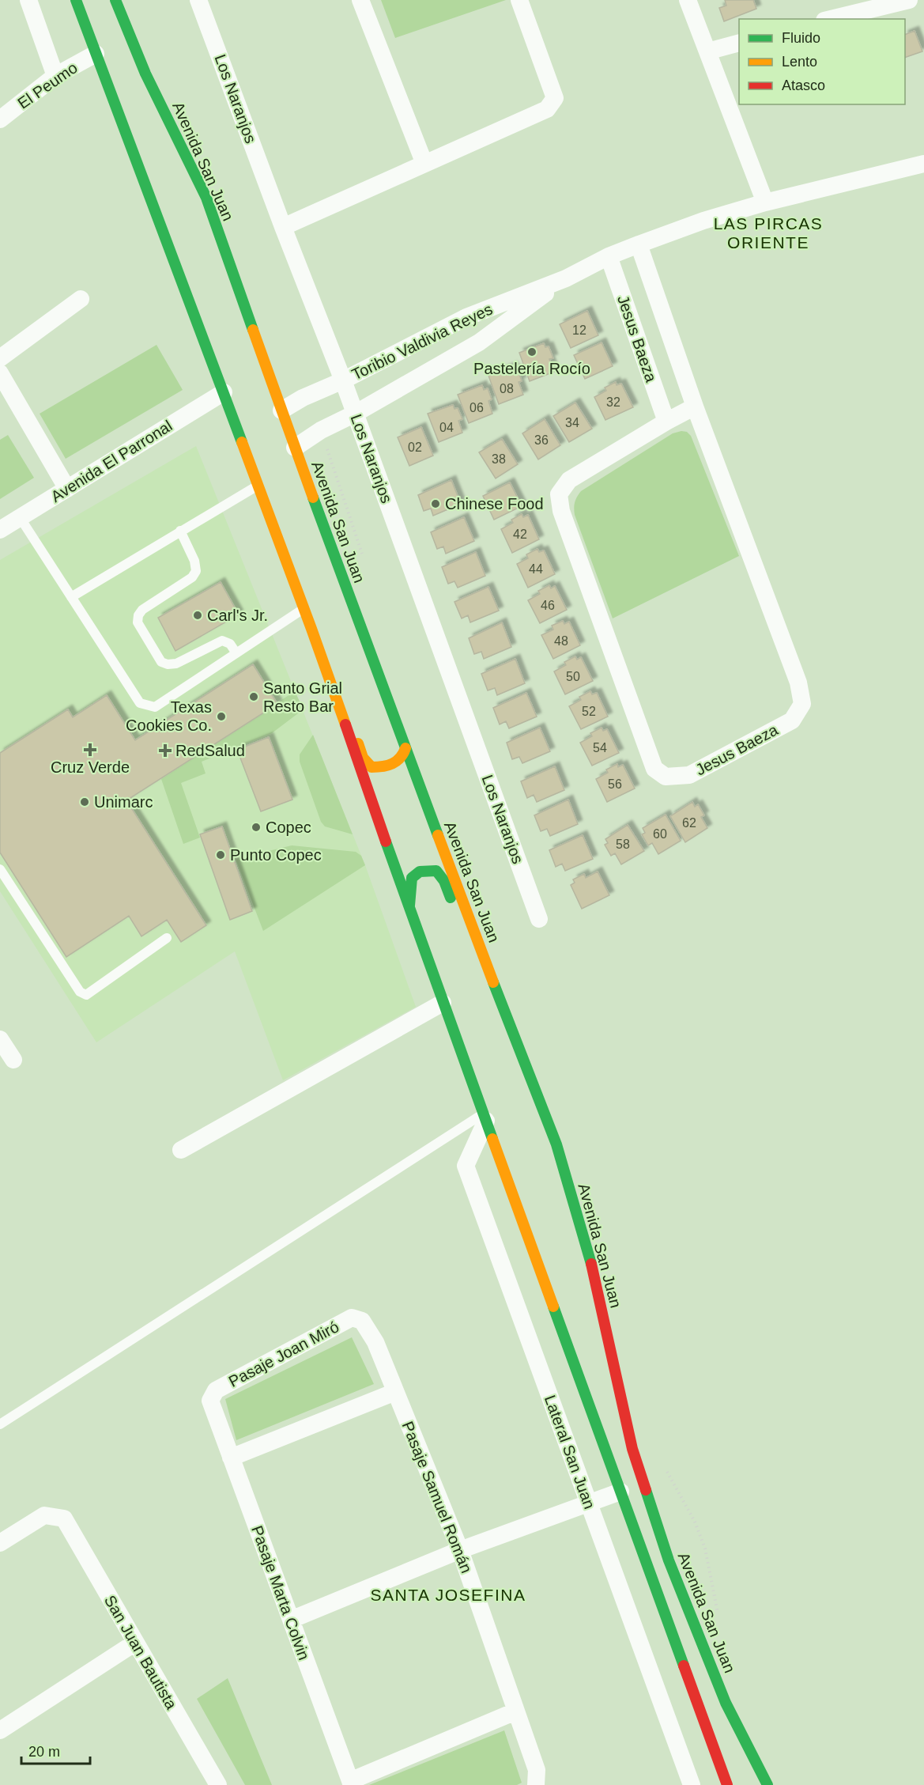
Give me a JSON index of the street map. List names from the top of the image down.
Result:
{
  "streets": {
    "main road": ["Avenida San Juan"],
    "street": [
      "El Peumo",
      "Los Naranjos",
      "Jesus Baeza",
      "Toribio Valdivia Reyes",
      "Avenida El Parronal",
      "Pasaje Joan Miró",
      "Lateral San Juan",
      "Pasaje Samuel Román",
      "Pasaje Marta Colvin",
      "San Juan Bautista"
    ]
  },
  "crossings": [
    ["Los Naranjos", "Toribio Valdivia Reyes"],
    ["Avenida San Juan", "Toribio Valdivia Reyes"],
    ["Jesus Baeza", "Toribio Valdivia Reyes"],
    ["Pasaje Joan Miró", "Pasaje Samuel Román"],
    ["Pasaje Joan Miró", "Pasaje Marta Colvin"]
  ],
  "districts": ["LAS PIRCAS ORIENTE", "SANTA JOSEFINA"],
  "places": {
    "other": [
      "Pastelería Rocío",
      "Chinese Food",
      "Carl's Jr.",
      "Santo Grial Resto Bar",
      "Texas Cookies Co.",
      "Unimarc",
      "Copec",
      "Punto Copec"
    ],
    "health": ["Cruz Verde", "RedSalud"]
  },
  "house_numbers": [
    "12",
    "08",
    "32",
    "06",
    "34",
    "04",
    "36",
    "02",
    "38",
    "42",
    "44",
    "46",
    "48",
    "50",
    "52",
    "54",
    "56",
    "62",
    "60",
    "58"
  ],
  "legend": ["Fluido", "Lento", "Atasco"],
  "scale_bar": "20 m"
}
